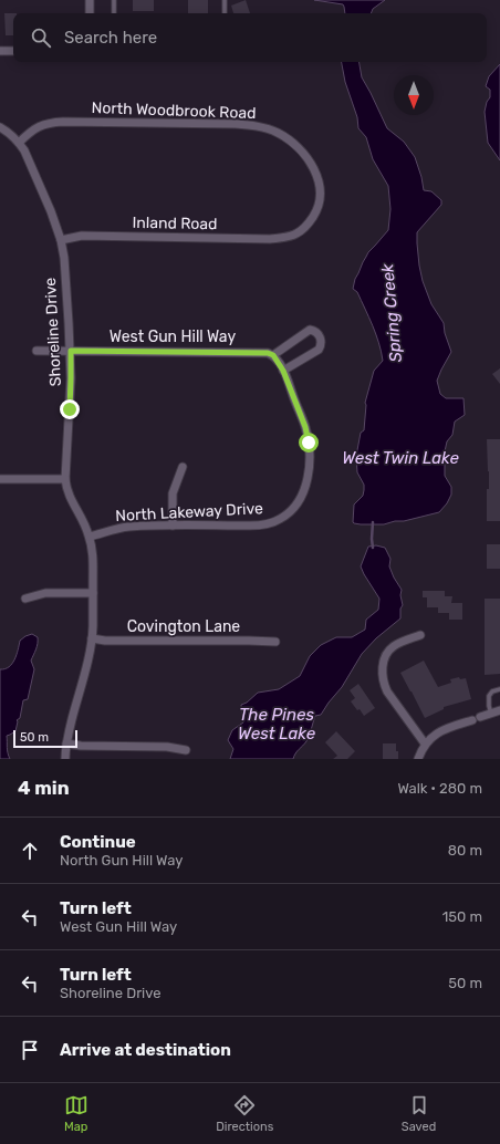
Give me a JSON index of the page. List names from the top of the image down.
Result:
{
  "streets": {
    "street": [
      "North Woodbrook Road",
      "Inland Road",
      "Shoreline Drive",
      "West Gun Hill Way",
      "North Lakeway Drive",
      "Covington Lane"
    ]
  },
  "crossings": [
    ["North Woodbrook Road", "Inland Road"],
    ["North Woodbrook Road", "Shoreline Drive"],
    ["Inland Road", "Shoreline Drive"],
    ["Shoreline Drive", "West Gun Hill Way"],
    ["Shoreline Drive", "North Lakeway Drive"],
    ["Shoreline Drive", "Covington Lane"]
  ],
  "water": ["Spring Creek", "West Twin Lake", "The Pines West Lake"],
  "scale_bar": "50 m",
  "north": "bottom",
  "page": {
    "search": "Search here",
    "scale": "50 m",
    "heading": ["4 min", "Walk · 280 m"],
    "list": [
      ["Continue", "North Gun Hill Way", "80 m"],
      ["Turn left", "West Gun Hill Way", "150 m"],
      ["Turn left", "Shoreline Drive", "50 m"],
      "Arrive at destination"
    ],
    "nav": ["Map", "Directions", "Saved"]
  }
}
